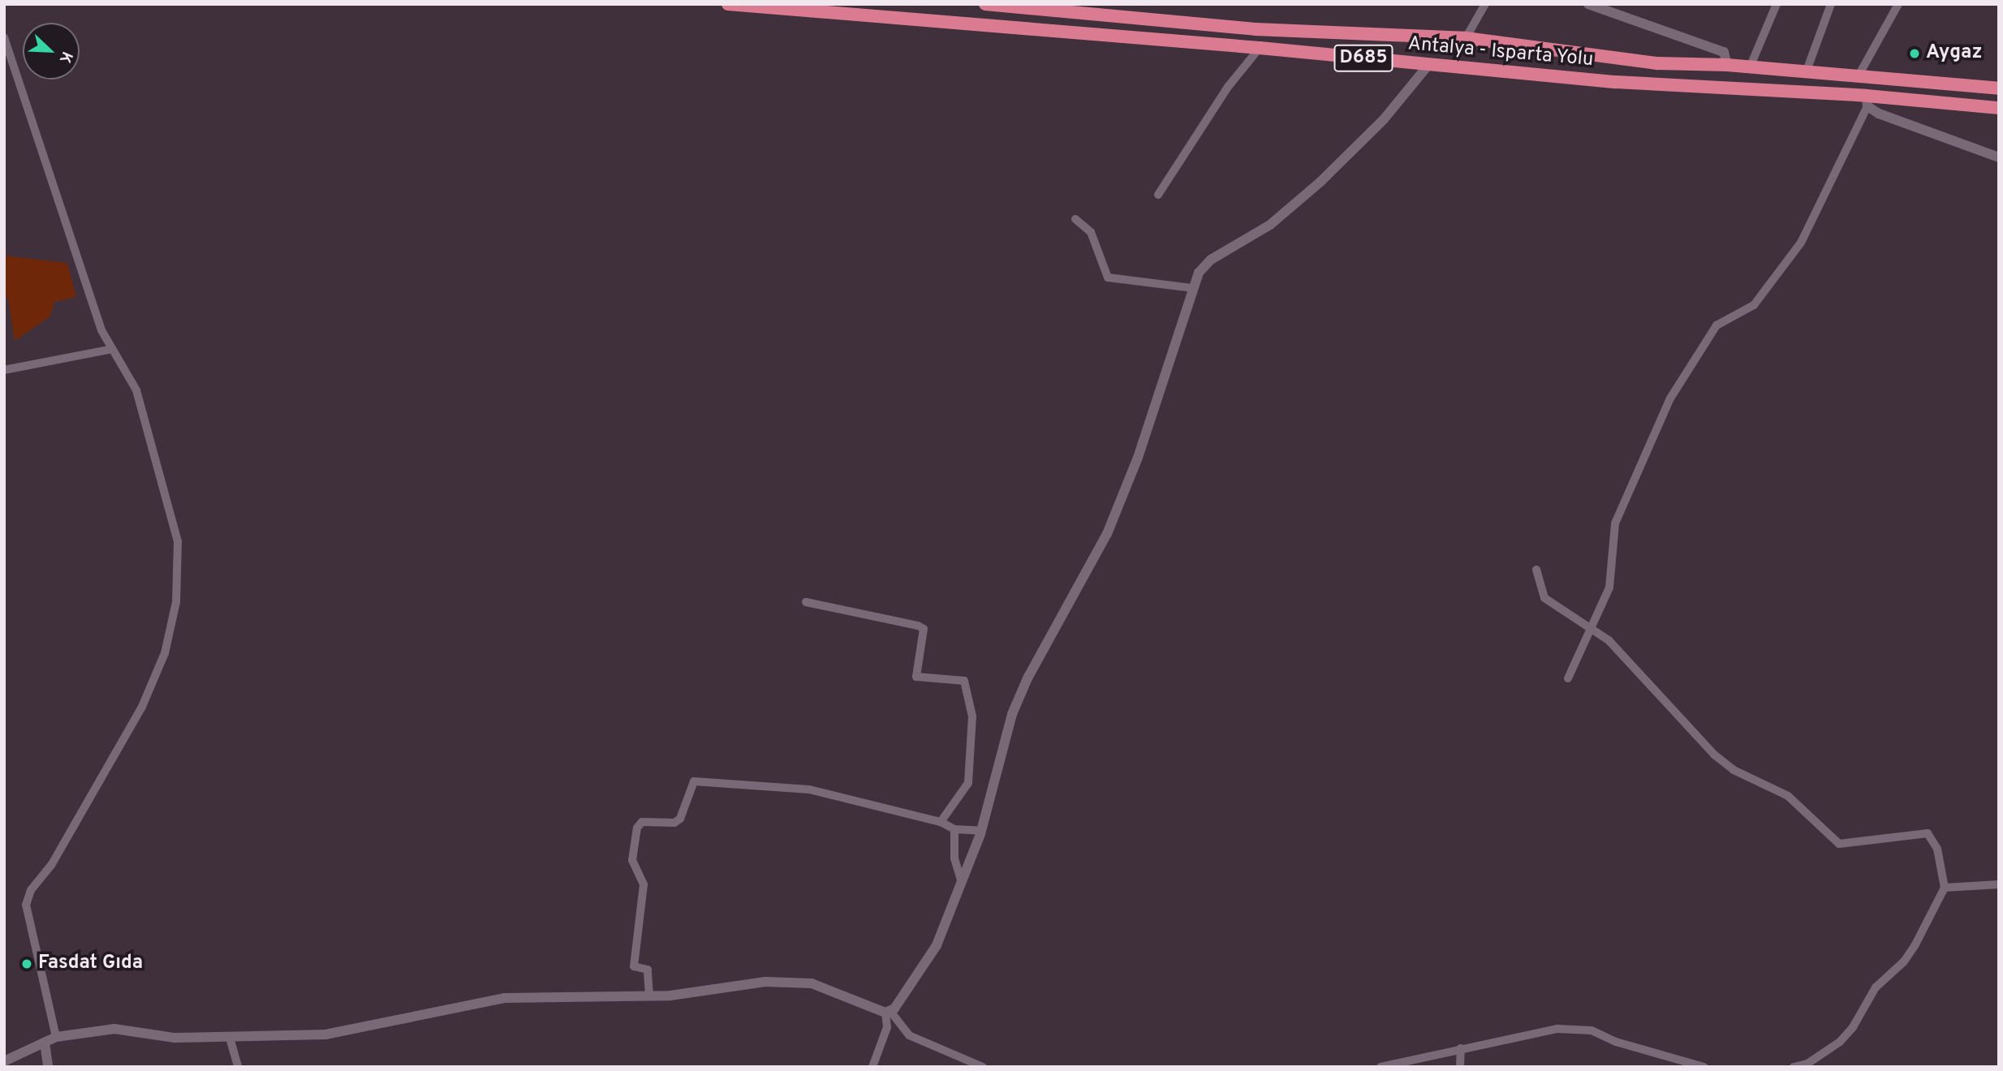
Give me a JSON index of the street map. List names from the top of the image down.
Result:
{
  "streets": {
    "highway": ["Antalya - Isparta Yolu", "D685"]
  },
  "places": ["Aygaz", "Fasdat Gıda"],
  "north": "bottom right"
}
